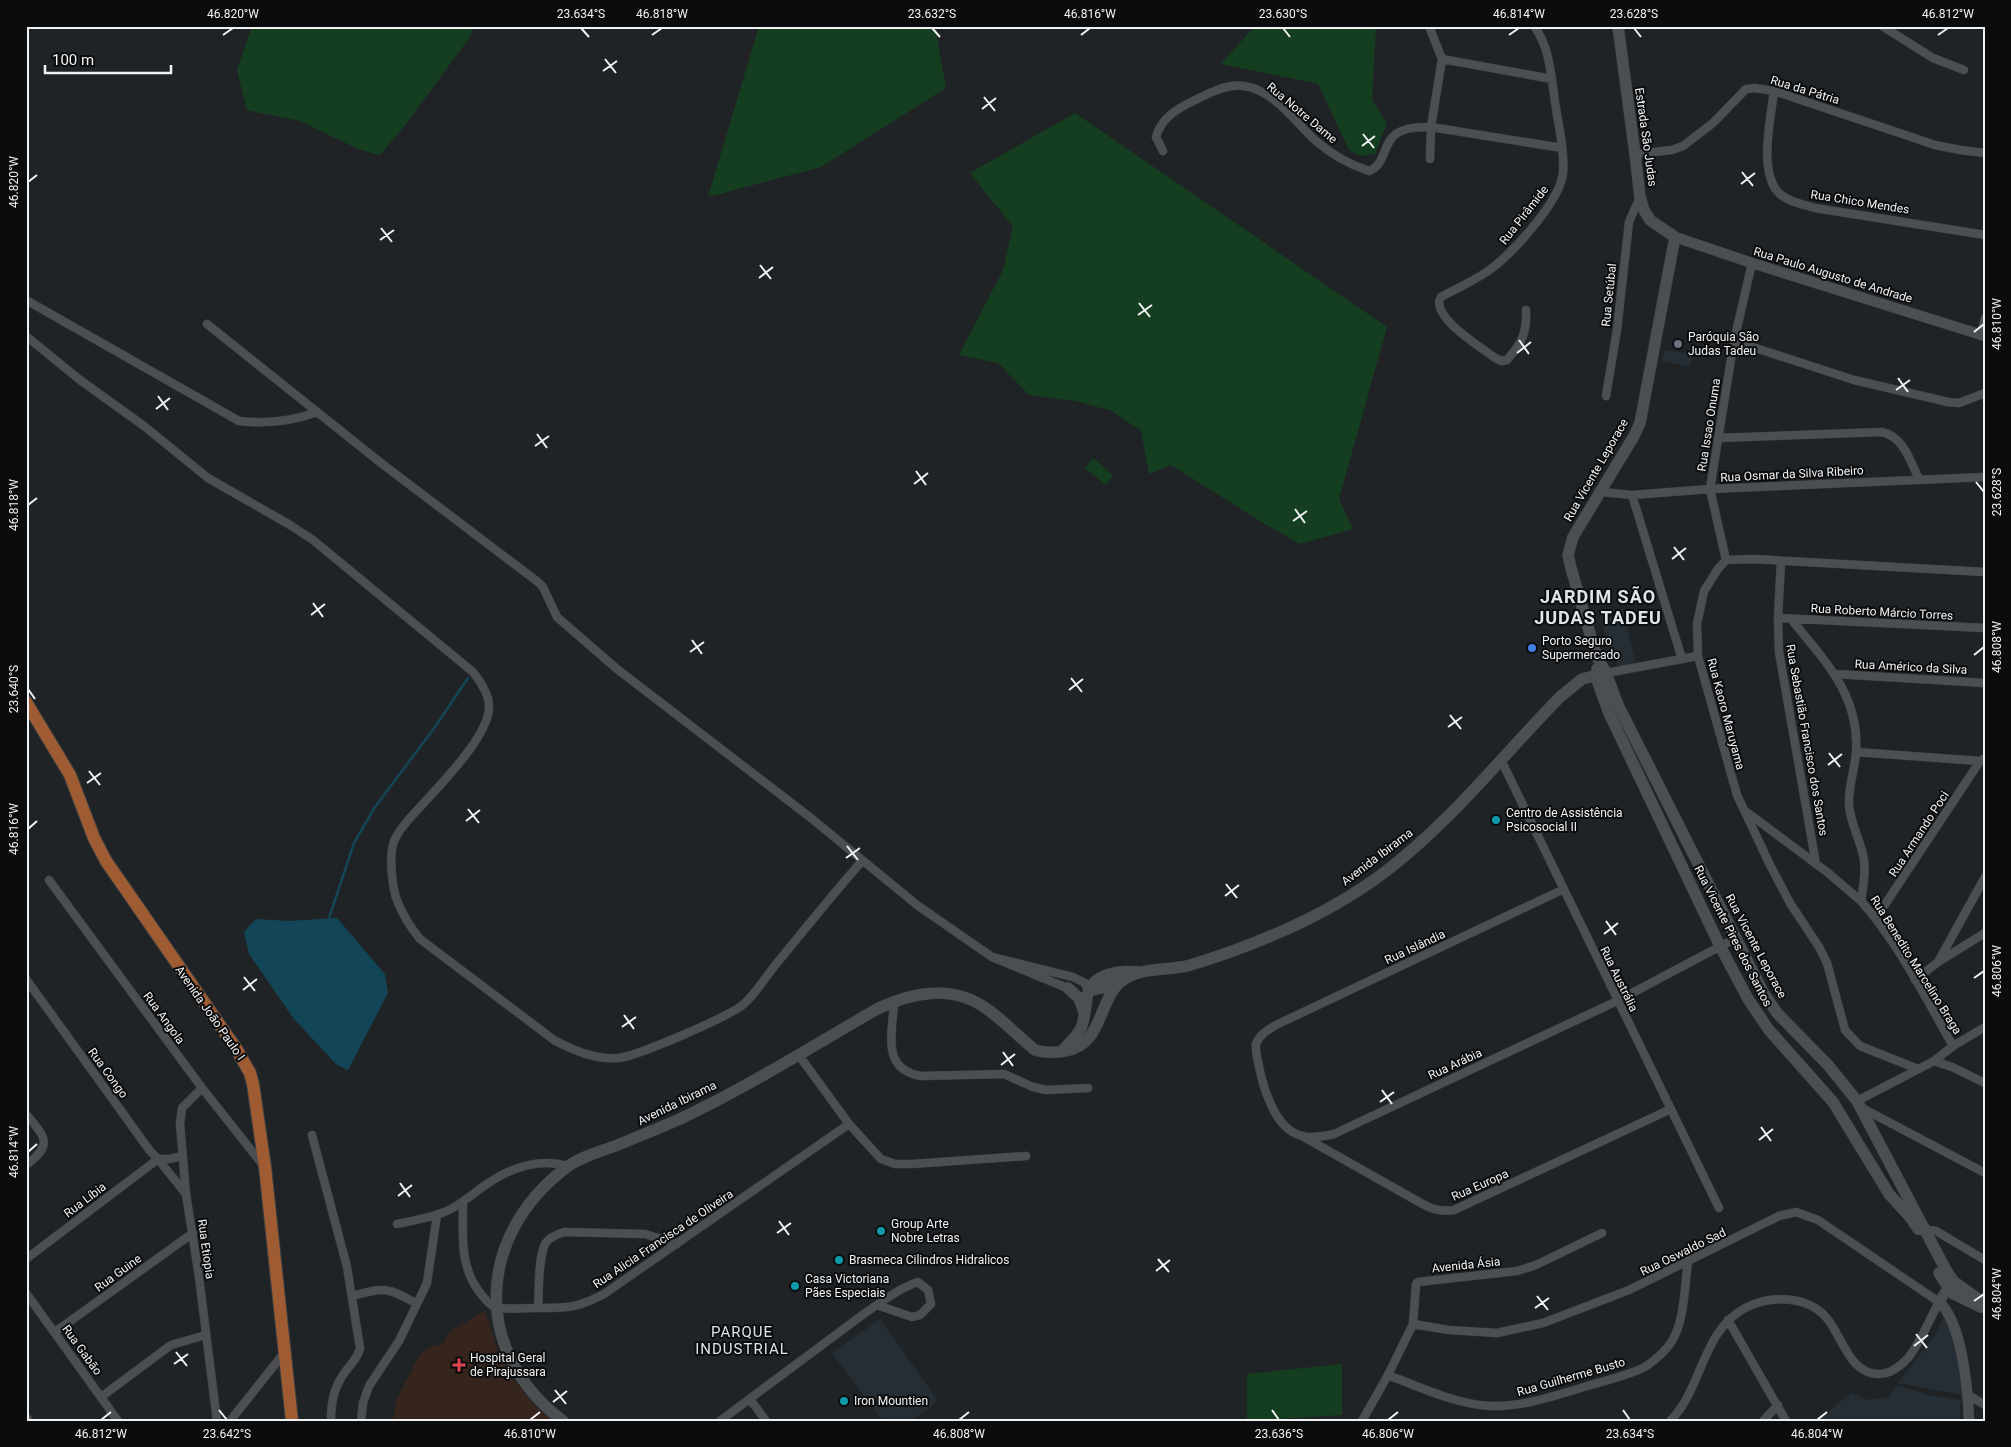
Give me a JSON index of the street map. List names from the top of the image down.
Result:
{
  "streets": {
    "main road": [
      "Estrada São Judas",
      "Rua Vicente Leporace",
      "Avenida Ibirama",
      "Rua Vicente Pires dos Santos",
      "Avenida João Paulo I"
    ],
    "street": [
      "Rua da Pátria",
      "Rua Notre Dame",
      "Rua Chico Mendes",
      "Rua Pirâmide",
      "Rua Paulo Augusto de Andrade",
      "Rua Setúbal",
      "Rua Issao Onuma",
      "Rua Osmar da Silva Ribeiro",
      "Rua Roberto Márcio Torres",
      "Rua Américo da Silva",
      "Rua Kaoro Maruyama",
      "Rua Sebastião Francisco dos Santos",
      "Rua Armando Poci",
      "Rua Islândia",
      "Rua Benedito Marcelino Braga",
      "Rua Austrália",
      "Rua Angola",
      "Rua Arábia",
      "Rua Congo",
      "Rua Europa",
      "Rua Líbia",
      "Rua Alicia Francisca de Oliveira",
      "Rua Etiopia",
      "Rua Oswaldo Sad",
      "Avenida Ásia",
      "Rua Guine",
      "Rua Gabão",
      "Rua Guilherme Busto"
    ]
  },
  "crossings": [
    ["Rua da Pátria", "Estrada São Judas"],
    ["Rua da Pátria", "Rua Chico Mendes"],
    ["Rua Notre Dame", "Rua Pirâmide"],
    ["Estrada São Judas", "Rua Paulo Augusto de Andrade"],
    ["Estrada São Judas", "Rua Setúbal"],
    ["Estrada São Judas", "Rua Vicente Leporace"],
    ["Rua Paulo Augusto de Andrade", "Rua Issao Onuma"],
    ["Rua Paulo Augusto de Andrade", "Rua Vicente Leporace"],
    ["Rua Issao Onuma", "Rua Osmar da Silva Ribeiro"],
    ["Rua Issao Onuma", "Rua Kaoro Maruyama"],
    ["Rua Vicente Leporace", "Rua Osmar da Silva Ribeiro"],
    ["Rua Vicente Leporace", "Avenida Ibirama"],
    ["Rua Vicente Leporace", "Rua Vicente Pires dos Santos"],
    ["Rua Vicente Leporace", "Rua Arábia"],
    ["Rua Roberto Márcio Torres", "Rua Sebastião Francisco dos Santos"],
    ["Rua Roberto Márcio Torres", "Rua Benedito Marcelino Braga"],
    ["Rua Américo da Silva", "Rua Benedito Marcelino Braga"],
    ["Rua Armando Poci", "Rua Benedito Marcelino Braga"],
    ["Avenida Ibirama", "Rua Vicente Pires dos Santos"],
    ["Avenida Ibirama", "Rua Austrália"],
    ["Avenida Ibirama", "Rua Alicia Francisca de Oliveira"],
    ["Rua Vicente Pires dos Santos", "Rua Arábia"],
    ["Rua Islândia", "Rua Austrália"],
    ["Rua Islândia", "Rua Arábia"],
    ["Rua Islândia", "Rua Europa"],
    ["Rua Austrália", "Rua Arábia"],
    ["Rua Austrália", "Rua Europa"],
    ["Avenida João Paulo I", "Rua Angola"],
    ["Rua Angola", "Rua Etiopia"],
    ["Rua Arábia", "Rua Europa"],
    ["Rua Congo", "Rua Líbia"],
    ["Rua Congo", "Rua Etiopia"],
    ["Rua Etiopia", "Rua Guine"],
    ["Rua Oswaldo Sad", "Avenida Ásia"],
    ["Rua Oswaldo Sad", "Rua Guilherme Busto"],
    ["Avenida Ásia", "Rua Guilherme Busto"],
    ["Rua Guine", "Rua Gabão"]
  ],
  "districts": ["JARDIM SÃO JUDAS TADEU", "PARQUE INDUSTRIAL"],
  "places": {
    "other": [
      "Paróquia São Judas Tadeu",
      "Porto Seguro Supermercado",
      "Centro de Assistência Psicosocial II",
      "Group Arte Nobre Letras",
      "Brasmeca Cilindros Hidralicos",
      "Casa Victoriana Pães Especiais",
      "Iron Mountien"
    ],
    "health": ["Hospital Geral de Pirajussara"]
  },
  "scale_bar": "100 m",
  "coordinates": [
    "46.820°W",
    "23.634°S",
    "46.818°W",
    "23.632°S",
    "46.816°W",
    "23.630°S",
    "46.814°W",
    "23.628°S",
    "46.812°W",
    "46.810°W",
    "46.808°W",
    "23.640°S",
    "46.806°W",
    "46.804°W",
    "23.642°S",
    "23.636°S"
  ]
}
